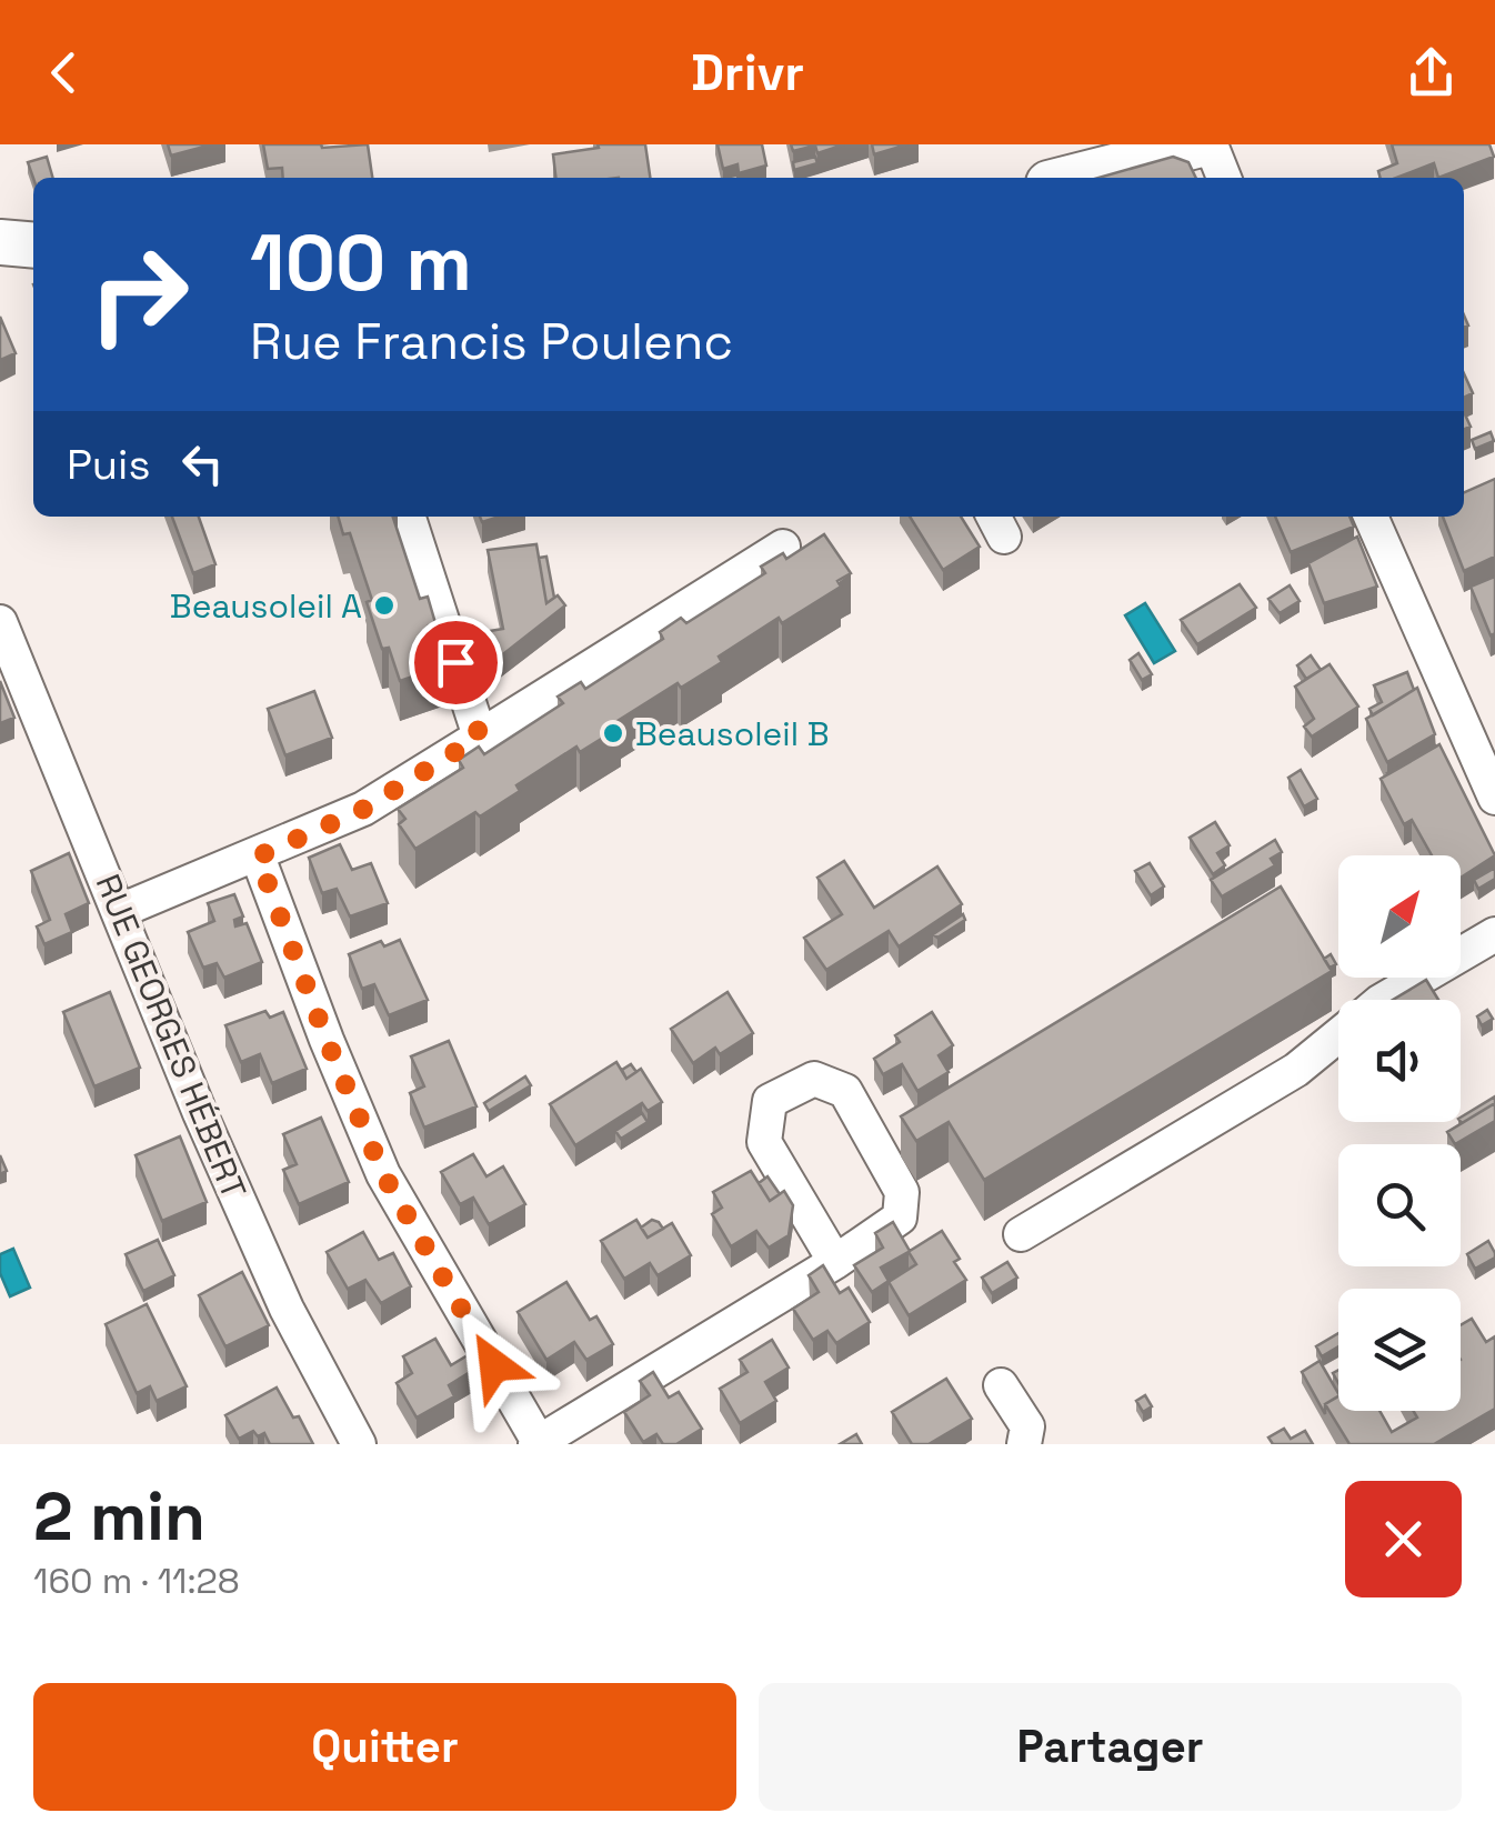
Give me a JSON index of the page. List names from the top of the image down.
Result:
{
  "streets": {
    "street": ["RUE GEORGES HÉBERT"]
  },
  "places": ["Beausoleil A", "Beausoleil B"],
  "north": "top right",
  "page": {
    "header": "Drivr",
    "turn": ["100 m", "Rue Francis Poulenc"],
    "then": "Puis",
    "heading": ["2 min", "160 m · 11:28"],
    "buttons": ["Quitter", "Partager"]
  }
}
